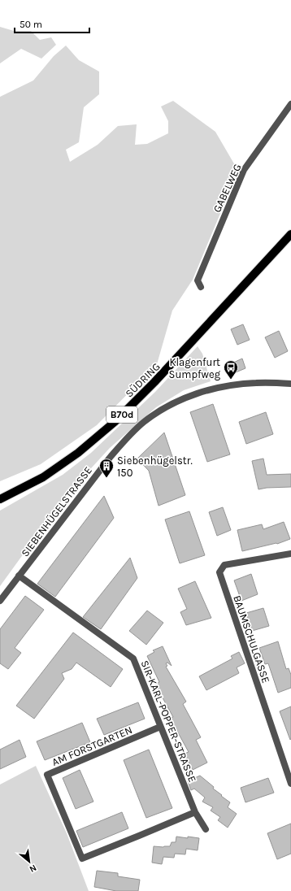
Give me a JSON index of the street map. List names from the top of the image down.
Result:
{
  "streets": {
    "main road": ["SÜDRING", "B70d"],
    "street": [
      "GABELWEG",
      "SIEBENHÜGELSTRASSE",
      "BAUMSCHULGASSE",
      "SIR-KARL-POPPER-STRASSE",
      "AM FORSTGARTEN"
    ]
  },
  "crossings": [
    ["SIEBENHÜGELSTRASSE", "SIR-KARL-POPPER-STRASSE"],
    ["SIR-KARL-POPPER-STRASSE", "AM FORSTGARTEN"]
  ],
  "places": {
    "bus stop": ["Klagenfurt Sumpfweg"],
    "building": ["Siebenhügelstr. 150"]
  },
  "scale_bar": "50 m",
  "north": "bottom right"
}
